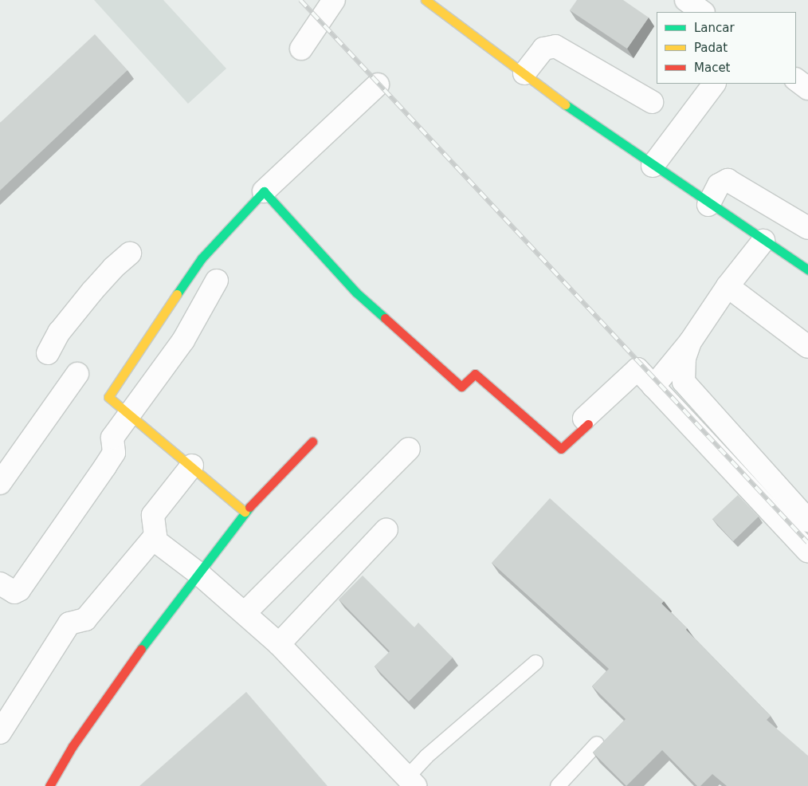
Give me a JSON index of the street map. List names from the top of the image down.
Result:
{
  "legend": ["Lancar", "Padat", "Macet"]
}
